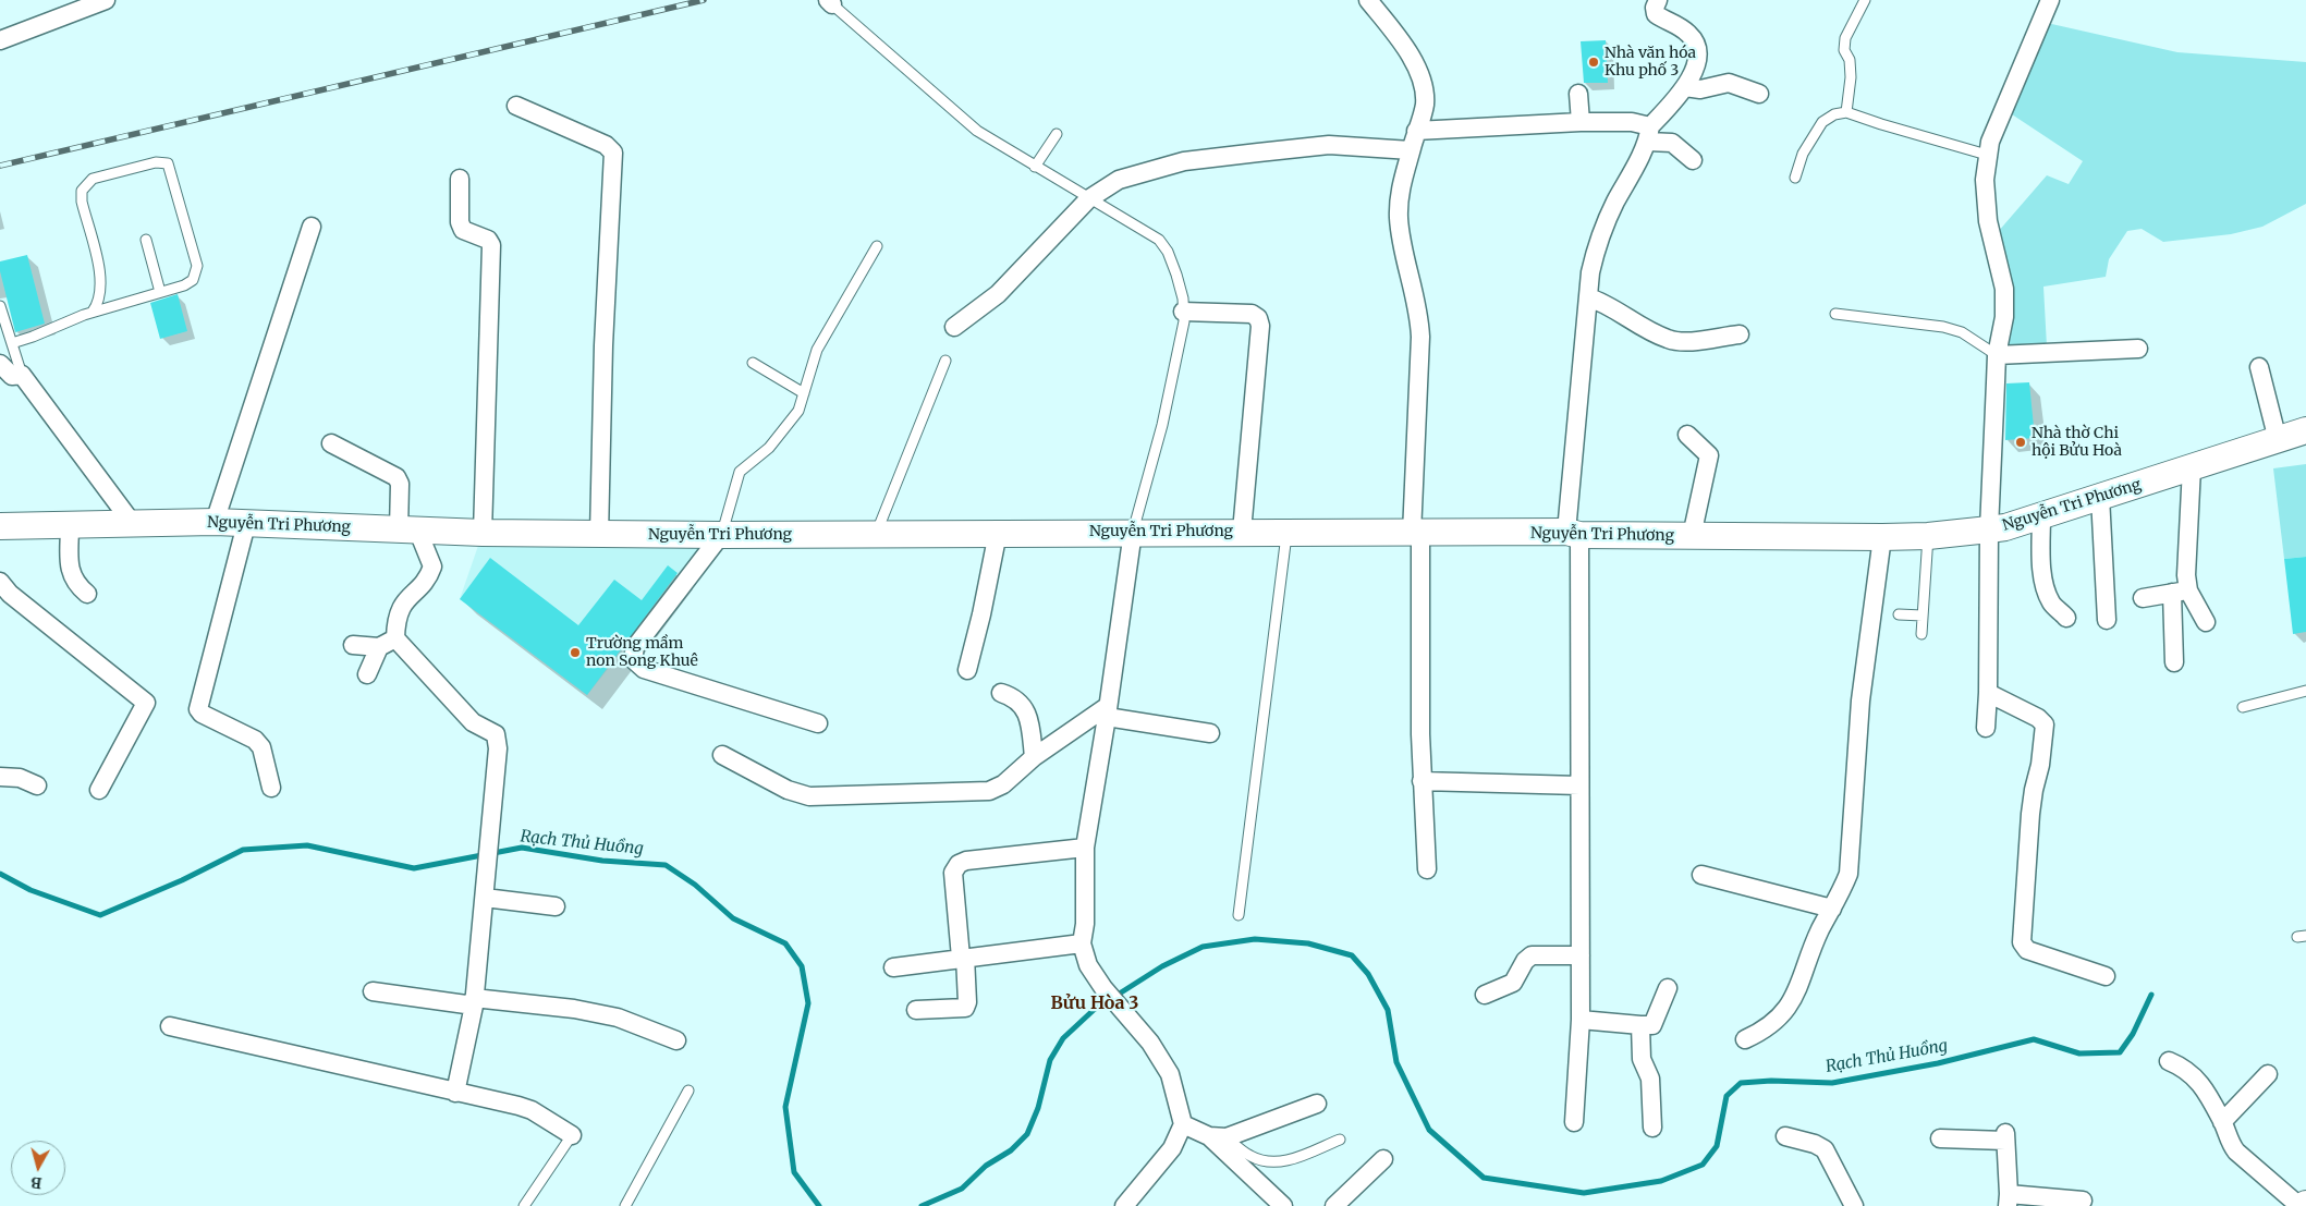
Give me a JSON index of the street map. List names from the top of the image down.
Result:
{
  "streets": {
    "main road": ["Nguyễn Tri Phương"]
  },
  "districts": ["Bửu Hòa 3"],
  "water": ["Rạch Thủ Huồng"],
  "places": ["Nhà văn hóa Khu phố 3", "Nhà thờ Chi hội Bửu Hoà", "Trường mầm non Song Khuê"],
  "north": "bottom"
}
